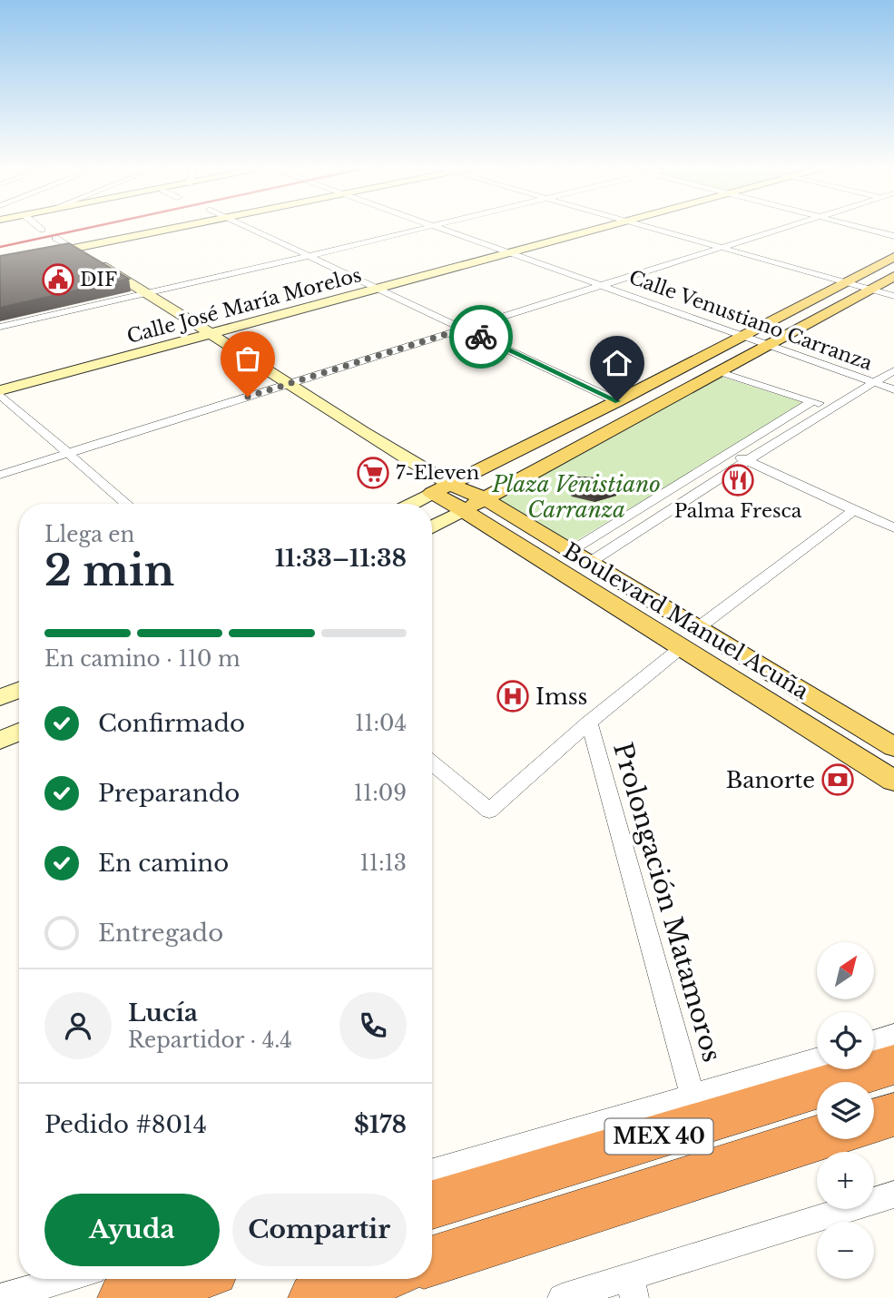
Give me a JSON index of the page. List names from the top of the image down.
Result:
{
  "streets": {
    "highway": ["MEX 40"],
    "main road": ["Boulevard Manuel Acuña"],
    "street": ["Calle José María Morelos", "Calle Venustiano Carranza", "Prolongación Matamoros"]
  },
  "crossings": [
    ["Calle José María Morelos", "Calle Venustiano Carranza"],
    ["Calle José María Morelos", "Boulevard Manuel Acuña"]
  ],
  "parks": ["Plaza Venistiano Carranza"],
  "places": {
    "public building": ["DIF"],
    "supermarket": ["7-Eleven"],
    "restaurant": ["Palma Fresca"],
    "hospital": ["Imss"],
    "bank": ["Banorte"]
  },
  "north": "top right",
  "page": {
    "heading": ["2 min", "Llega en", "11:33–11:38"],
    "panel": [
      "Lucía",
      "Repartidor · 4.4",
      "Pedido #8014",
      "$178"
    ],
    "bar": "En camino · 110 m",
    "list": [
      ["Confirmado", "11:04"],
      ["Preparando", "11:09"],
      ["En camino", "11:13"],
      "Entregado"
    ],
    "map_buttons": ["+", "−"],
    "buttons": ["Ayuda", "Compartir"]
  }
}
